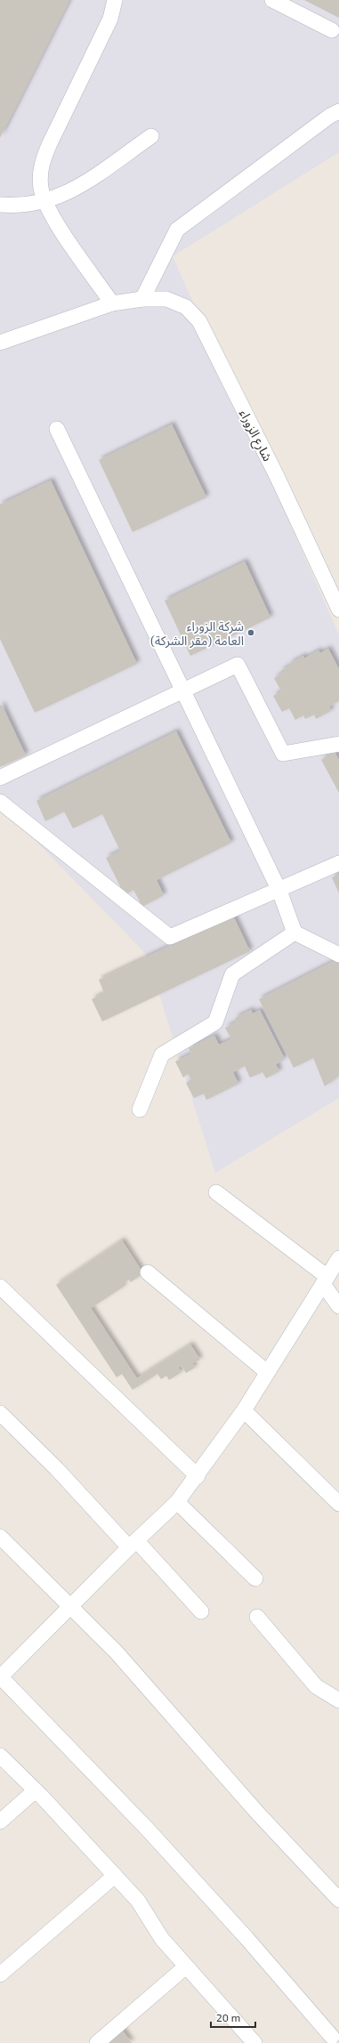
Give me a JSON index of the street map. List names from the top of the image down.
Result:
{
  "streets": {
    "street": ["شارع الزوراء"]
  },
  "places": ["شركة الزوراء العامة (مقر الشركة)"],
  "scale_bar": "20 m"
}
